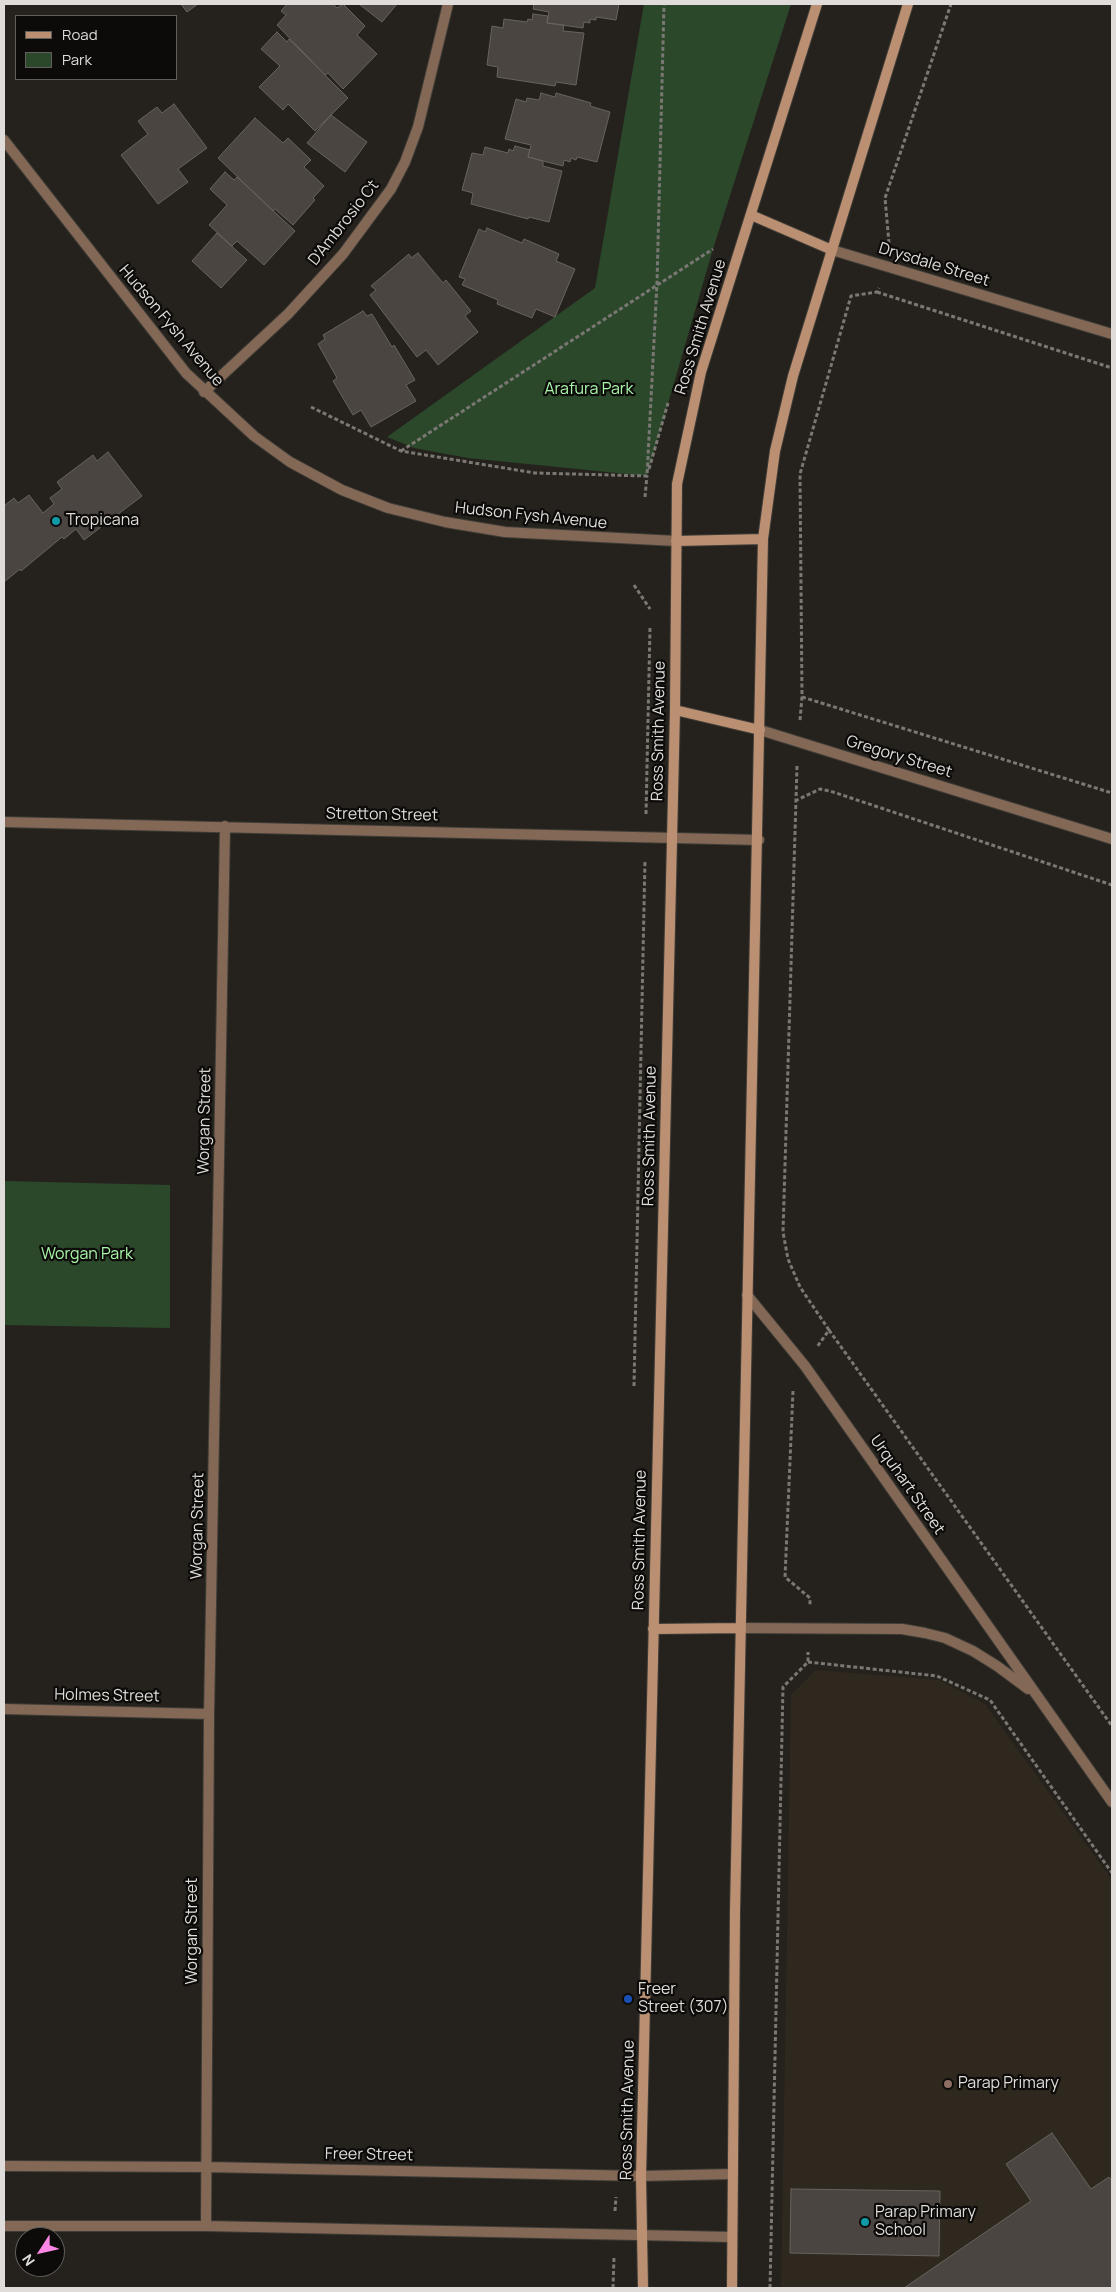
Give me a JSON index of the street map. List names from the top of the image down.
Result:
{
  "streets": {
    "street": [
      "D'Ambrosio Ct",
      "Drysdale Street",
      "Hudson Fysh Avenue",
      "Ross Smith Avenue",
      "Gregory Street",
      "Stretton Street",
      "Worgan Street",
      "Urquhart Street",
      "Holmes Street",
      "Freer Street"
    ]
  },
  "crossings": [
    ["D'Ambrosio Ct", "Hudson Fysh Avenue"],
    ["Drysdale Street", "Ross Smith Avenue"],
    ["Hudson Fysh Avenue", "Ross Smith Avenue"],
    ["Ross Smith Avenue", "Gregory Street"],
    ["Ross Smith Avenue", "Stretton Street"],
    ["Ross Smith Avenue", "Urquhart Street"],
    ["Ross Smith Avenue", "Freer Street"],
    ["Stretton Street", "Worgan Street"],
    ["Worgan Street", "Holmes Street"],
    ["Worgan Street", "Freer Street"]
  ],
  "parks": ["Arafura Park", "Worgan Park"],
  "places": [
    "Tropicana",
    "Freer Street (307)",
    "Parap Primary",
    "Parap Primary School"
  ],
  "legend": ["Road", "Park"],
  "north": "bottom left"
}
